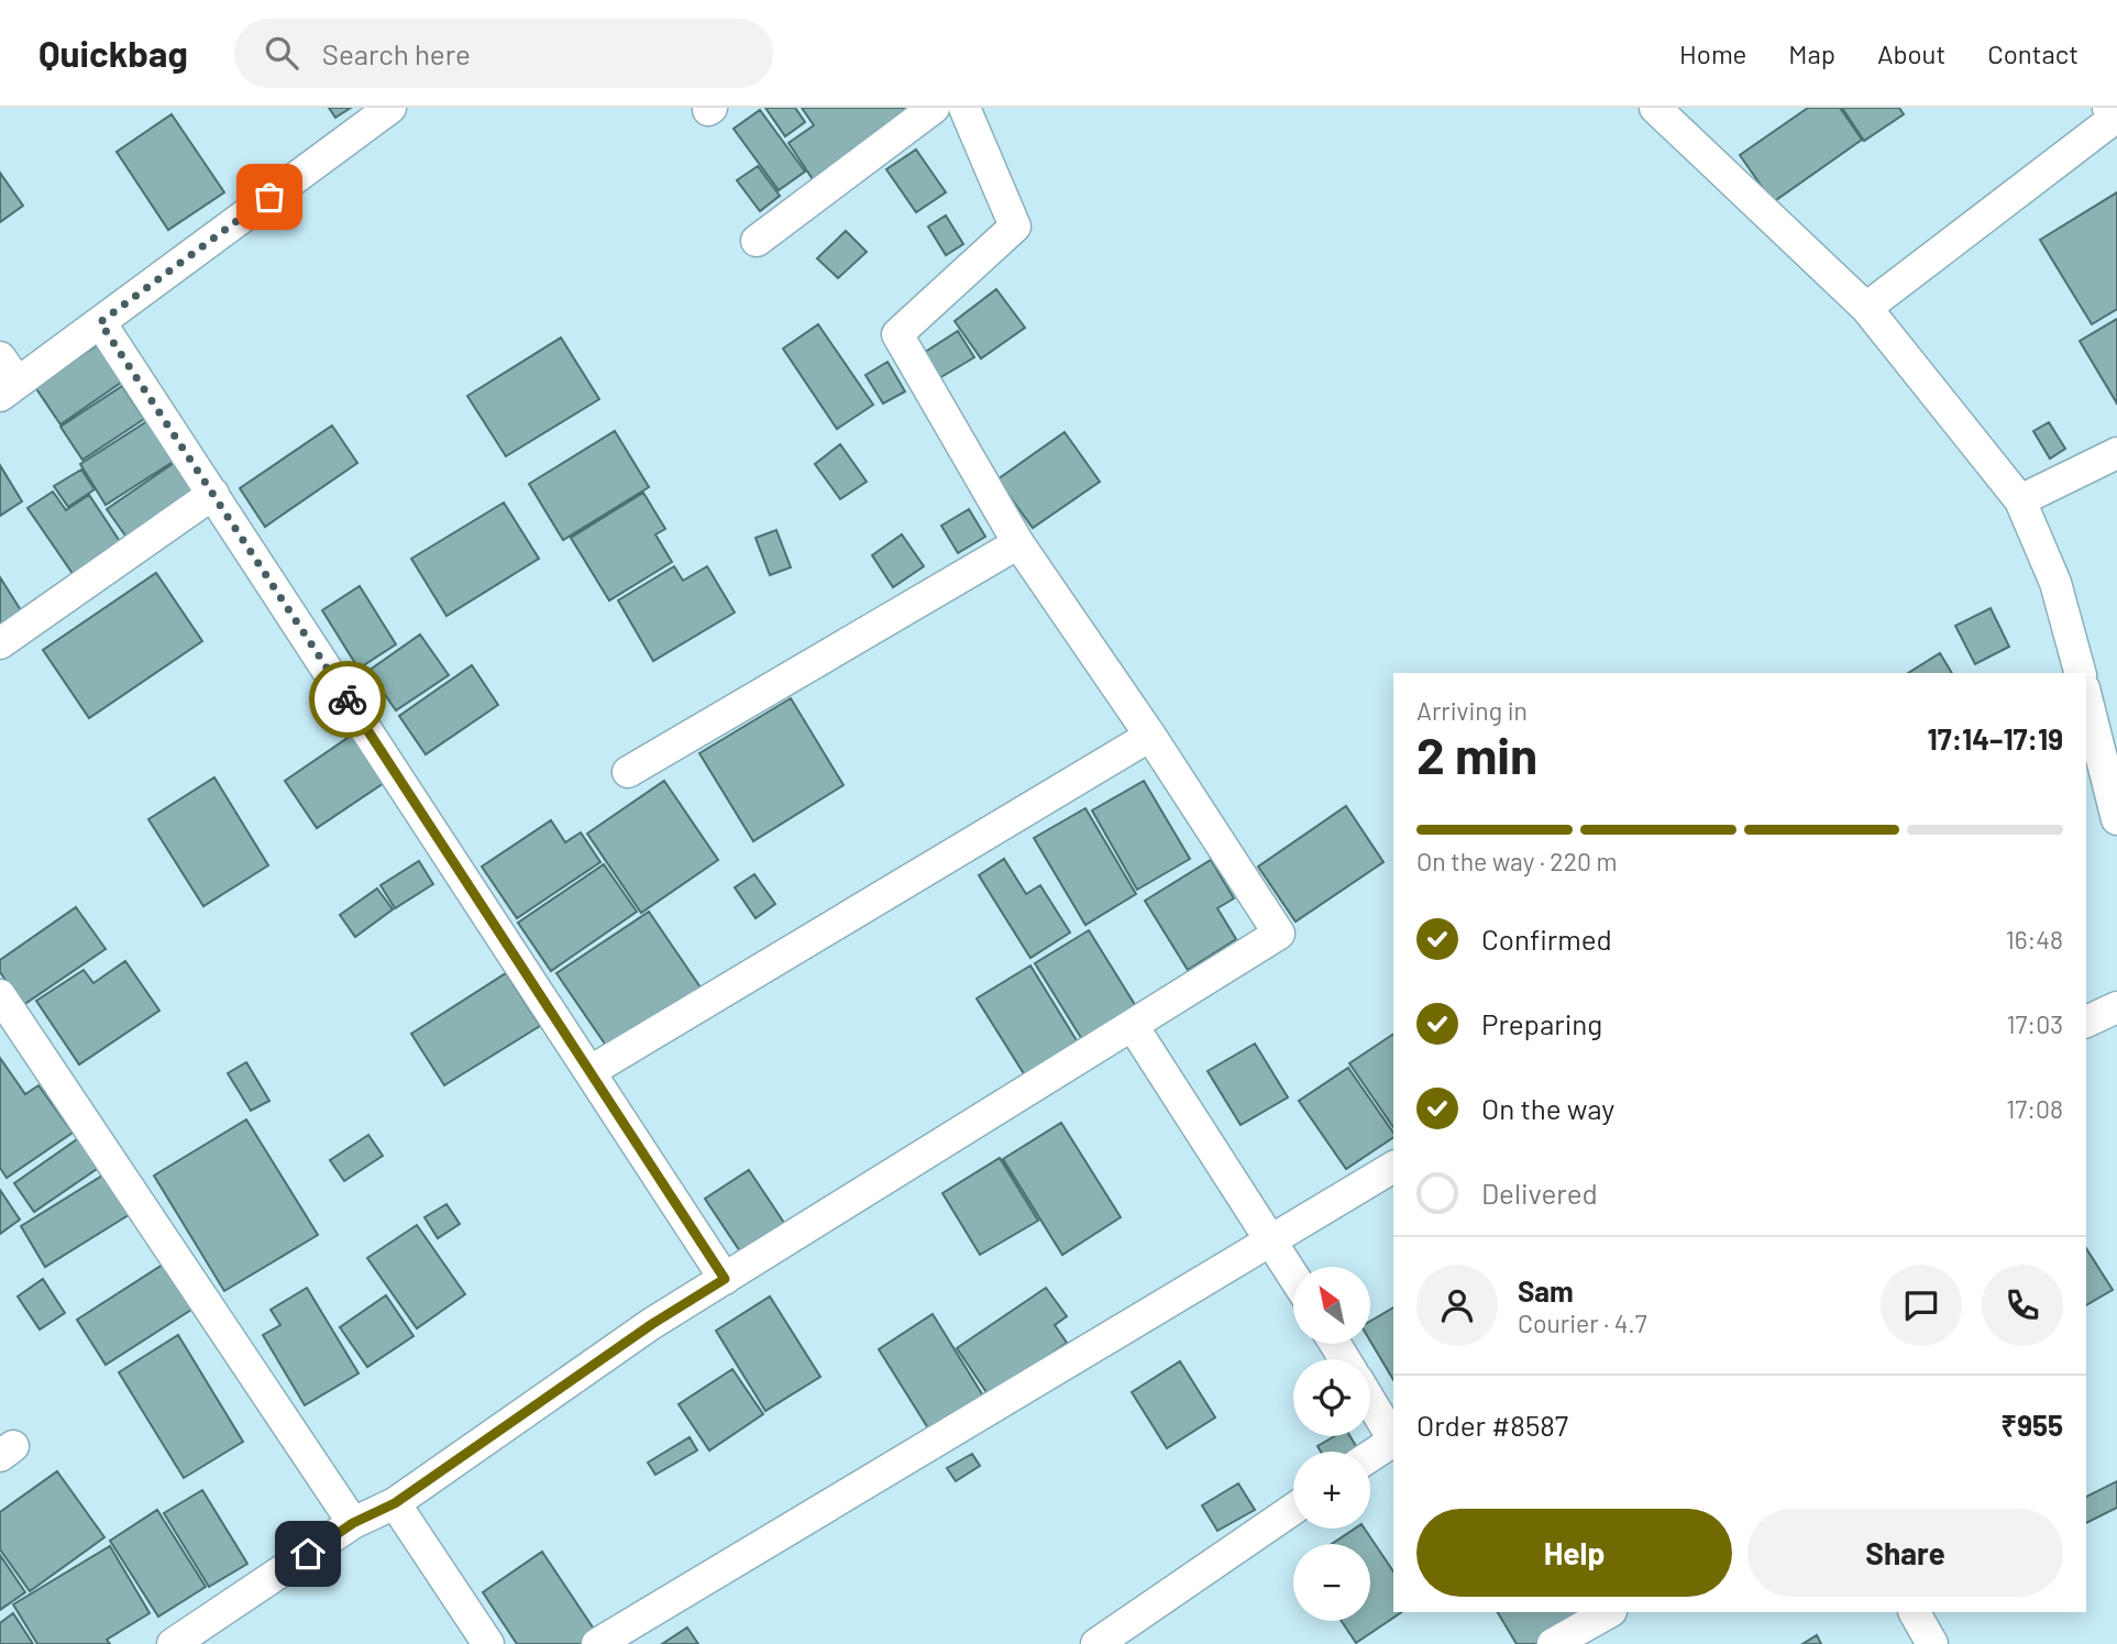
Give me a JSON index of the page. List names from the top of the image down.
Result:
{
  "north": "top left",
  "page": {
    "header": "Quickbag",
    "search": "Search here",
    "nav": [
      "Home",
      "Map",
      "About",
      "Contact"
    ],
    "heading": ["2 min", "Arriving in", "17:14–17:19"],
    "panel": [
      "Sam",
      "Courier · 4.7",
      "Order #8587",
      "₹955"
    ],
    "bar": "On the way · 220 m",
    "list": [
      ["Confirmed", "16:48"],
      ["Preparing", "17:03"],
      ["On the way", "17:08"],
      "Delivered"
    ],
    "map_buttons": ["+", "−"],
    "buttons": ["Help", "Share"]
  }
}
